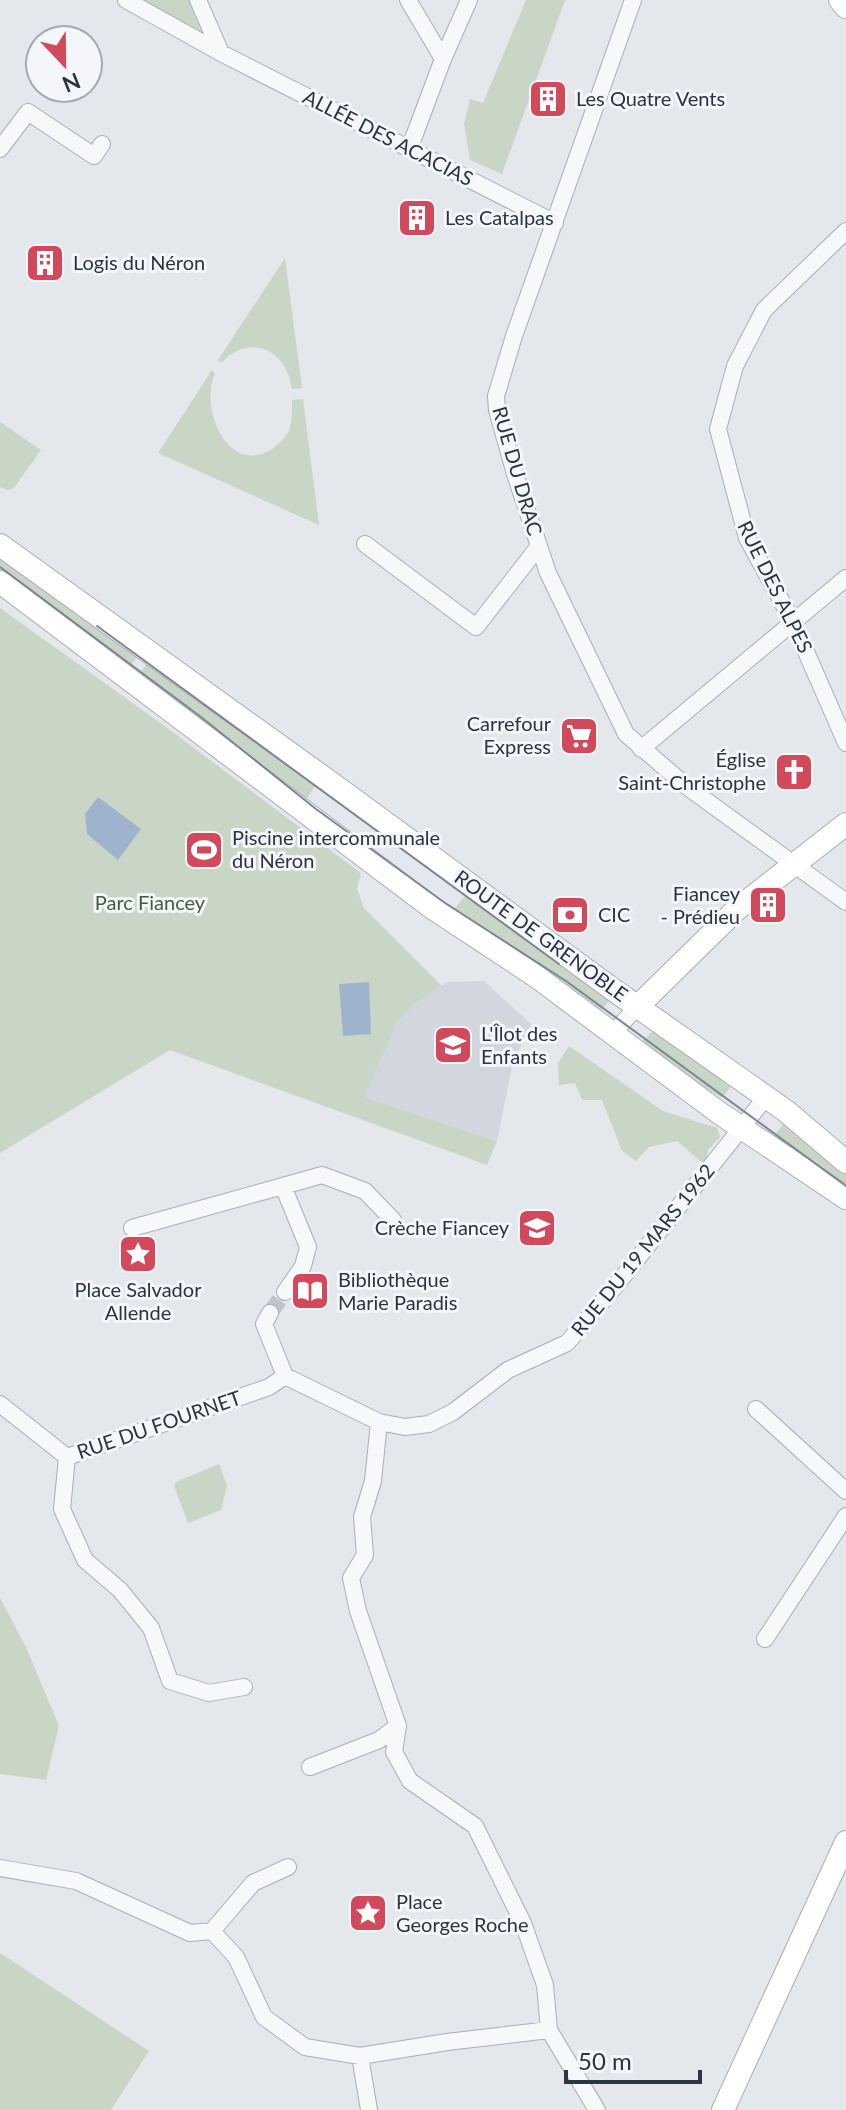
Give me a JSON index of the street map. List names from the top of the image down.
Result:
{
  "streets": {
    "main road": ["ROUTE DE GRENOBLE"],
    "street": [
      "ALLÉE DES ACACIAS",
      "RUE DU DRAC",
      "RUE DES ALPES",
      "RUE DU 19 MARS 1962",
      "RUE DU FOURNET"
    ]
  },
  "crossings": [
    ["ALLÉE DES ACACIAS", "RUE DU DRAC"],
    ["ROUTE DE GRENOBLE", "RUE DU 19 MARS 1962"],
    ["RUE DU 19 MARS 1962", "RUE DU FOURNET"]
  ],
  "parks": ["Parc Fiancey"],
  "places": {
    "building": [
      "Les Quatre Vents",
      "Les Catalpas",
      "Logis du Néron",
      "Fiancey - Prédieu"
    ],
    "supermarket": ["Carrefour Express"],
    "church": ["Église Saint-Christophe"],
    "sports": ["Piscine intercommunale du Néron"],
    "bank": ["CIC"],
    "school or university": ["L'Îlot des Enfants", "Crèche Fiancey"],
    "place": ["Place Salvador Allende", "Place Georges Roche"],
    "library": ["Bibliothèque Marie Paradis"]
  },
  "scale_bar": "50 m",
  "north": "bottom"
}
